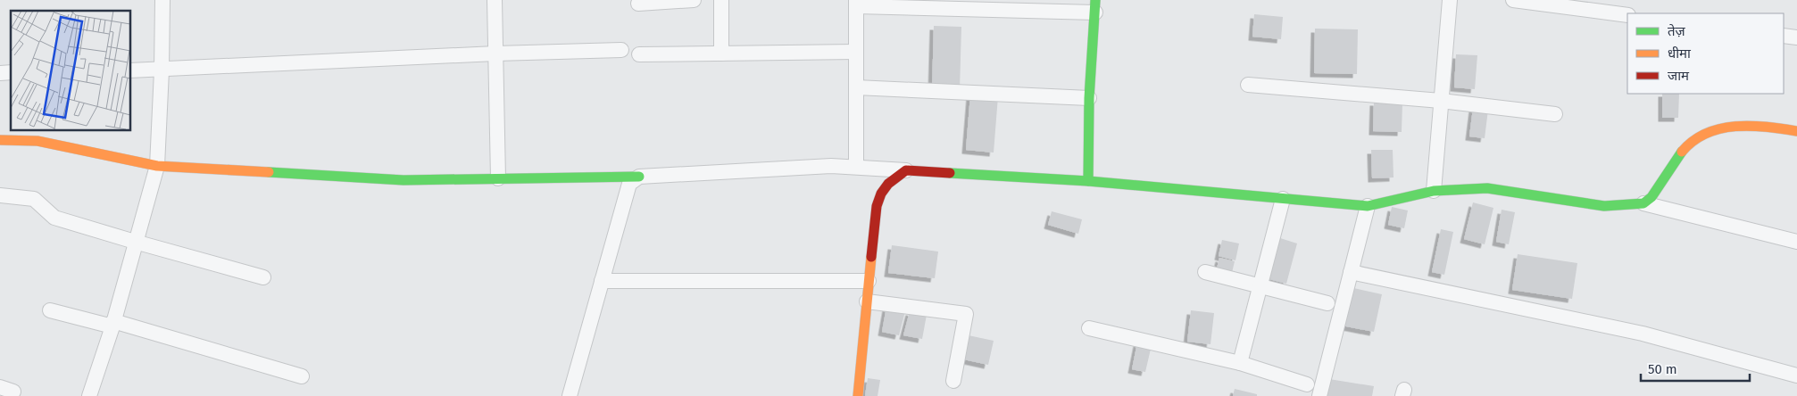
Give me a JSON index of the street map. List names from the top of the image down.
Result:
{
  "legend": ["तेज़", "धीमा", "जाम"],
  "scale_bar": "50 m"
}
